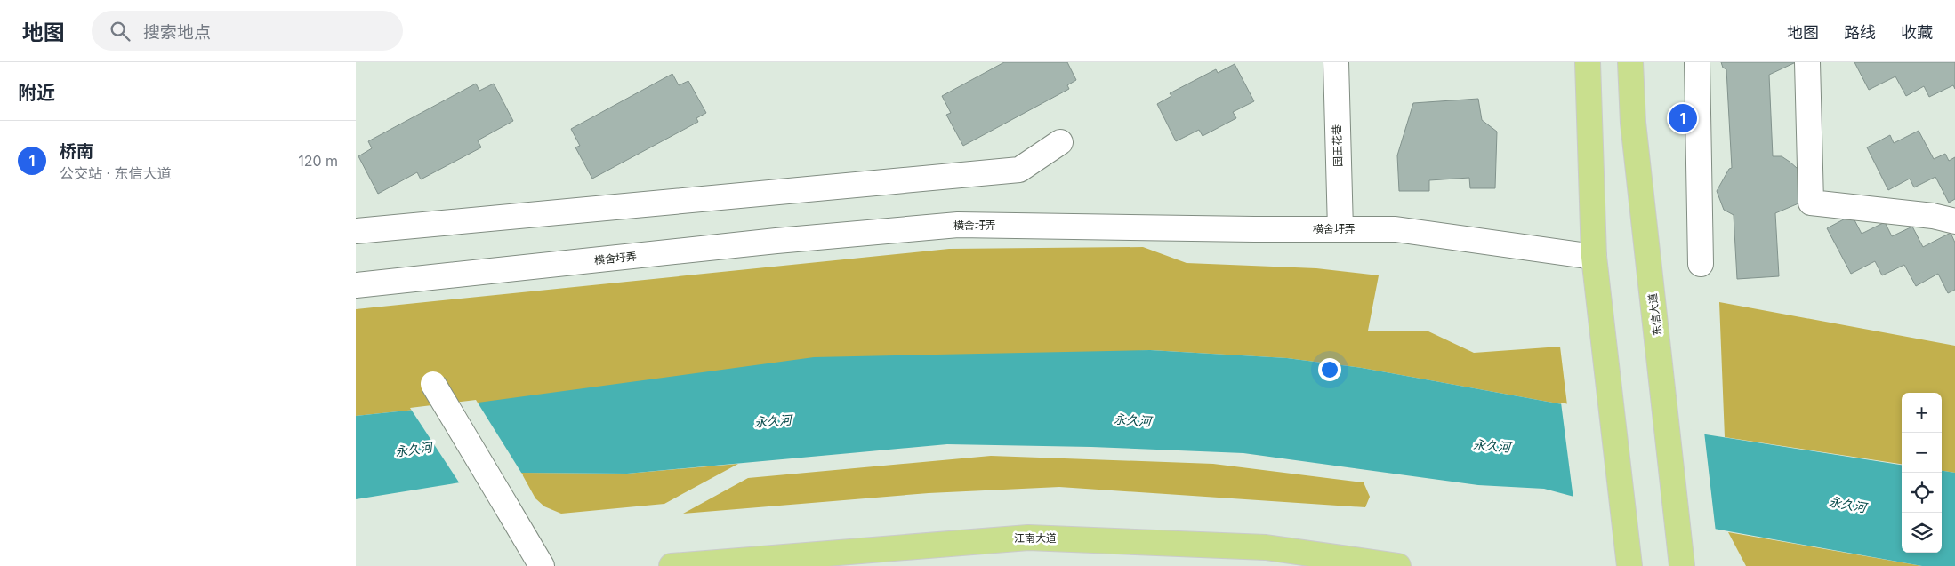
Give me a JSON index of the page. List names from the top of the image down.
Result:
{
  "streets": {
    "main road": ["东信大道", "江南大道"],
    "street": ["园田花巷", "横舍圩弄"]
  },
  "crossings": [
    ["园田花巷", "横舍圩弄"]
  ],
  "water": ["永久河"],
  "page": {
    "header": "地图",
    "search": "搜索地点",
    "nav": ["地图", "路线", "收藏"],
    "heading": "附近",
    "pins": "1",
    "list": [
      {
        "mark": "1",
        "name": "桥南",
        "note": "公交站 · 东信大道",
        "value": "120 m"
      }
    ],
    "map_buttons": ["+", "−"]
  }
}
